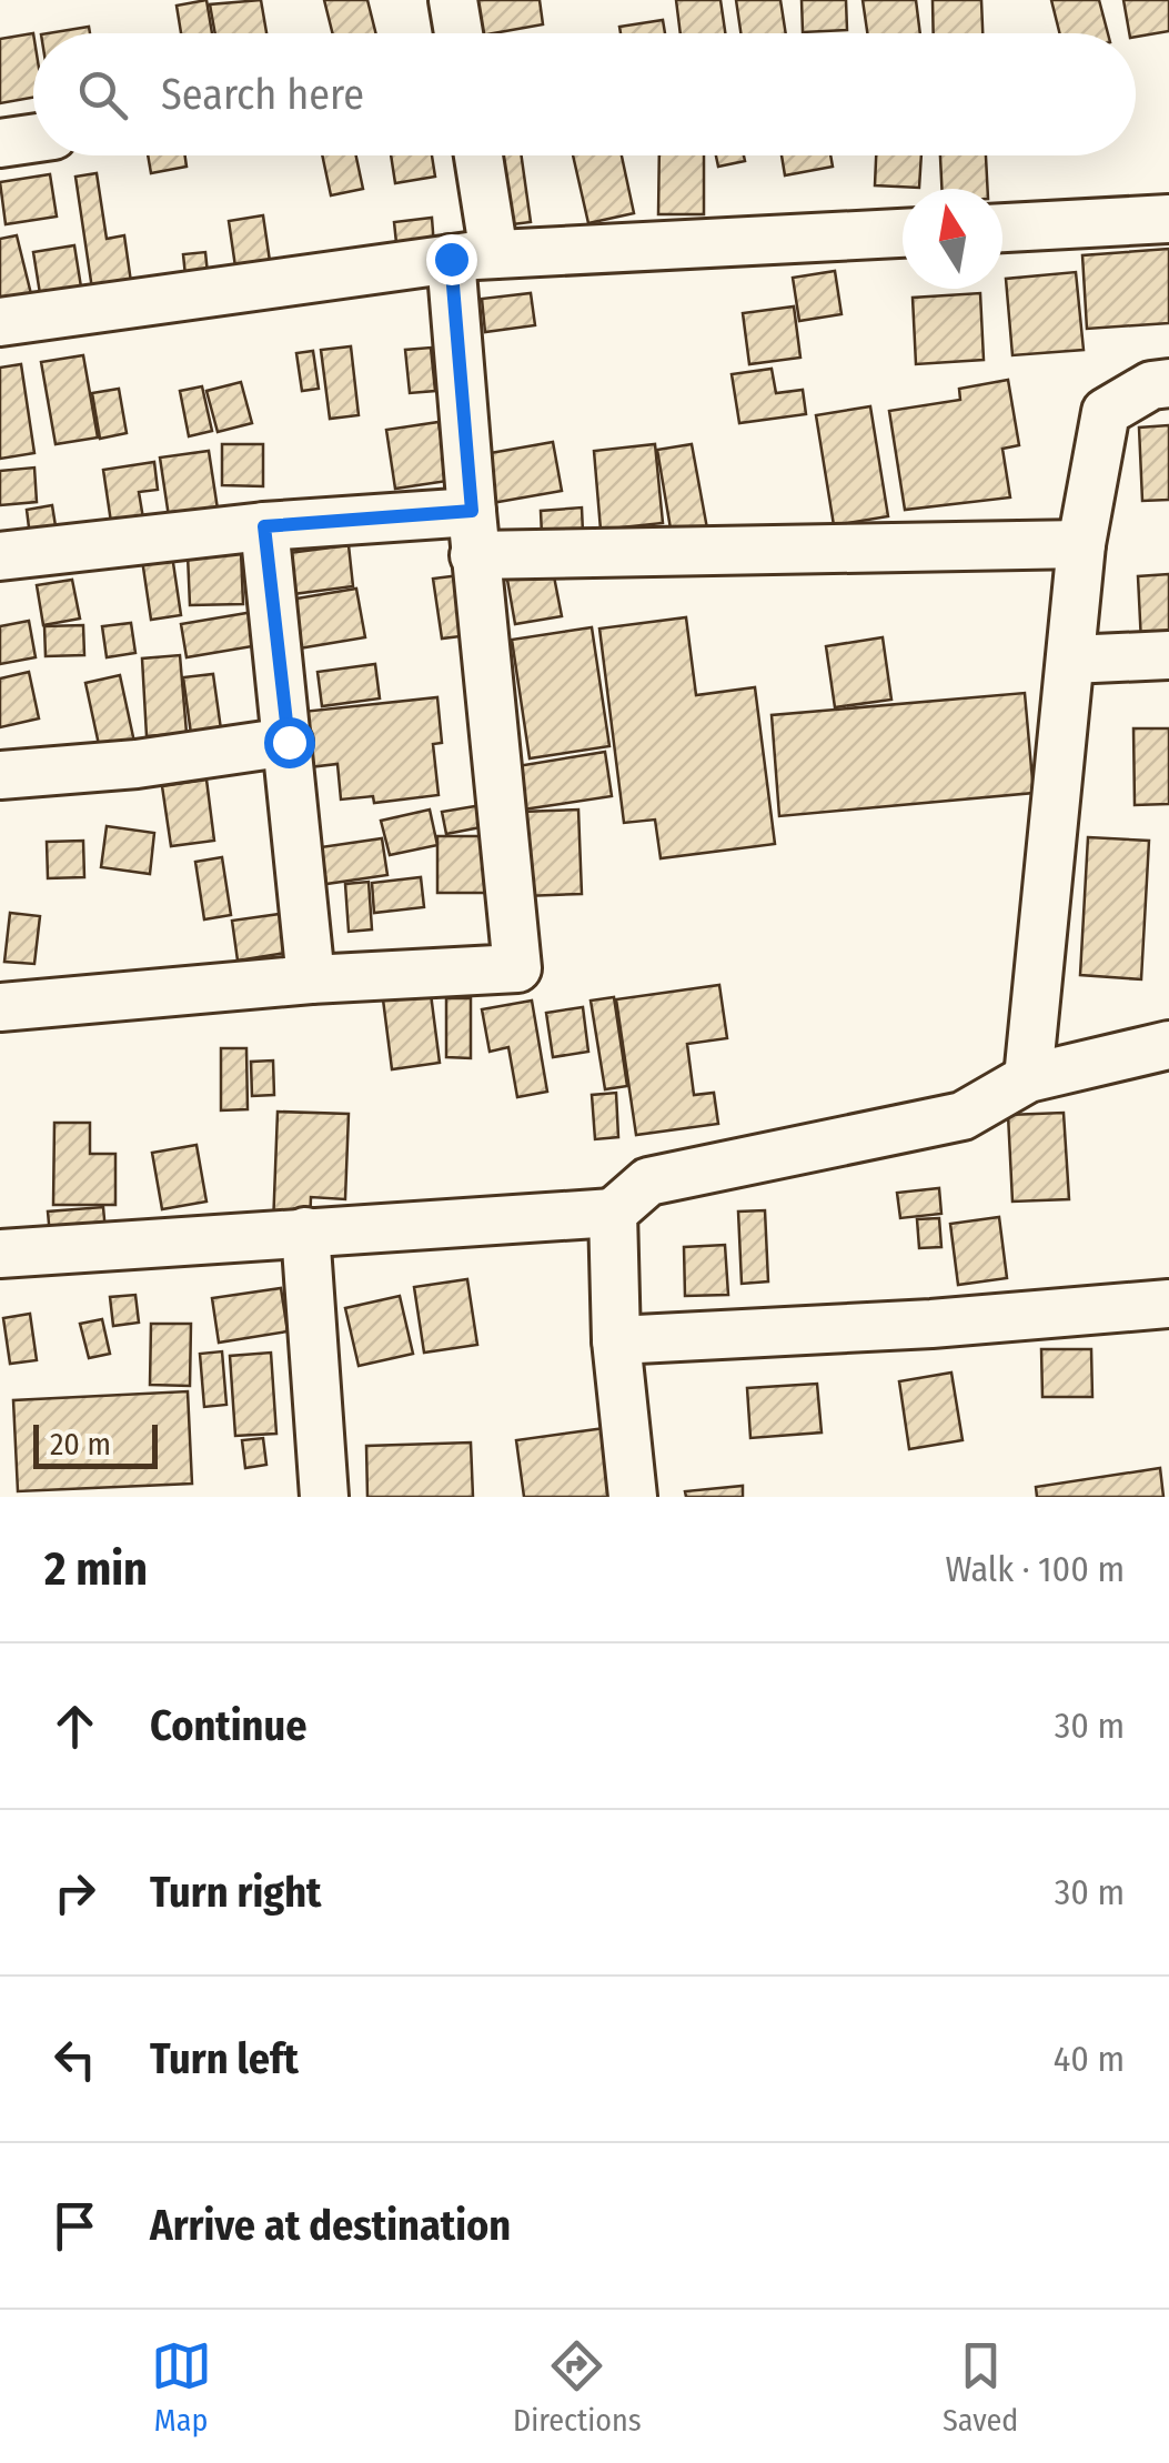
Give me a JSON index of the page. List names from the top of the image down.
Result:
{
  "scale_bar": "20 m",
  "north": "top",
  "page": {
    "search": "Search here",
    "scale": "20 m",
    "heading": ["2 min", "Walk · 100 m"],
    "list": [
      ["Continue", "30 m"],
      ["Turn right", "30 m"],
      ["Turn left", "40 m"],
      "Arrive at destination"
    ],
    "nav": ["Map", "Directions", "Saved"]
  }
}
